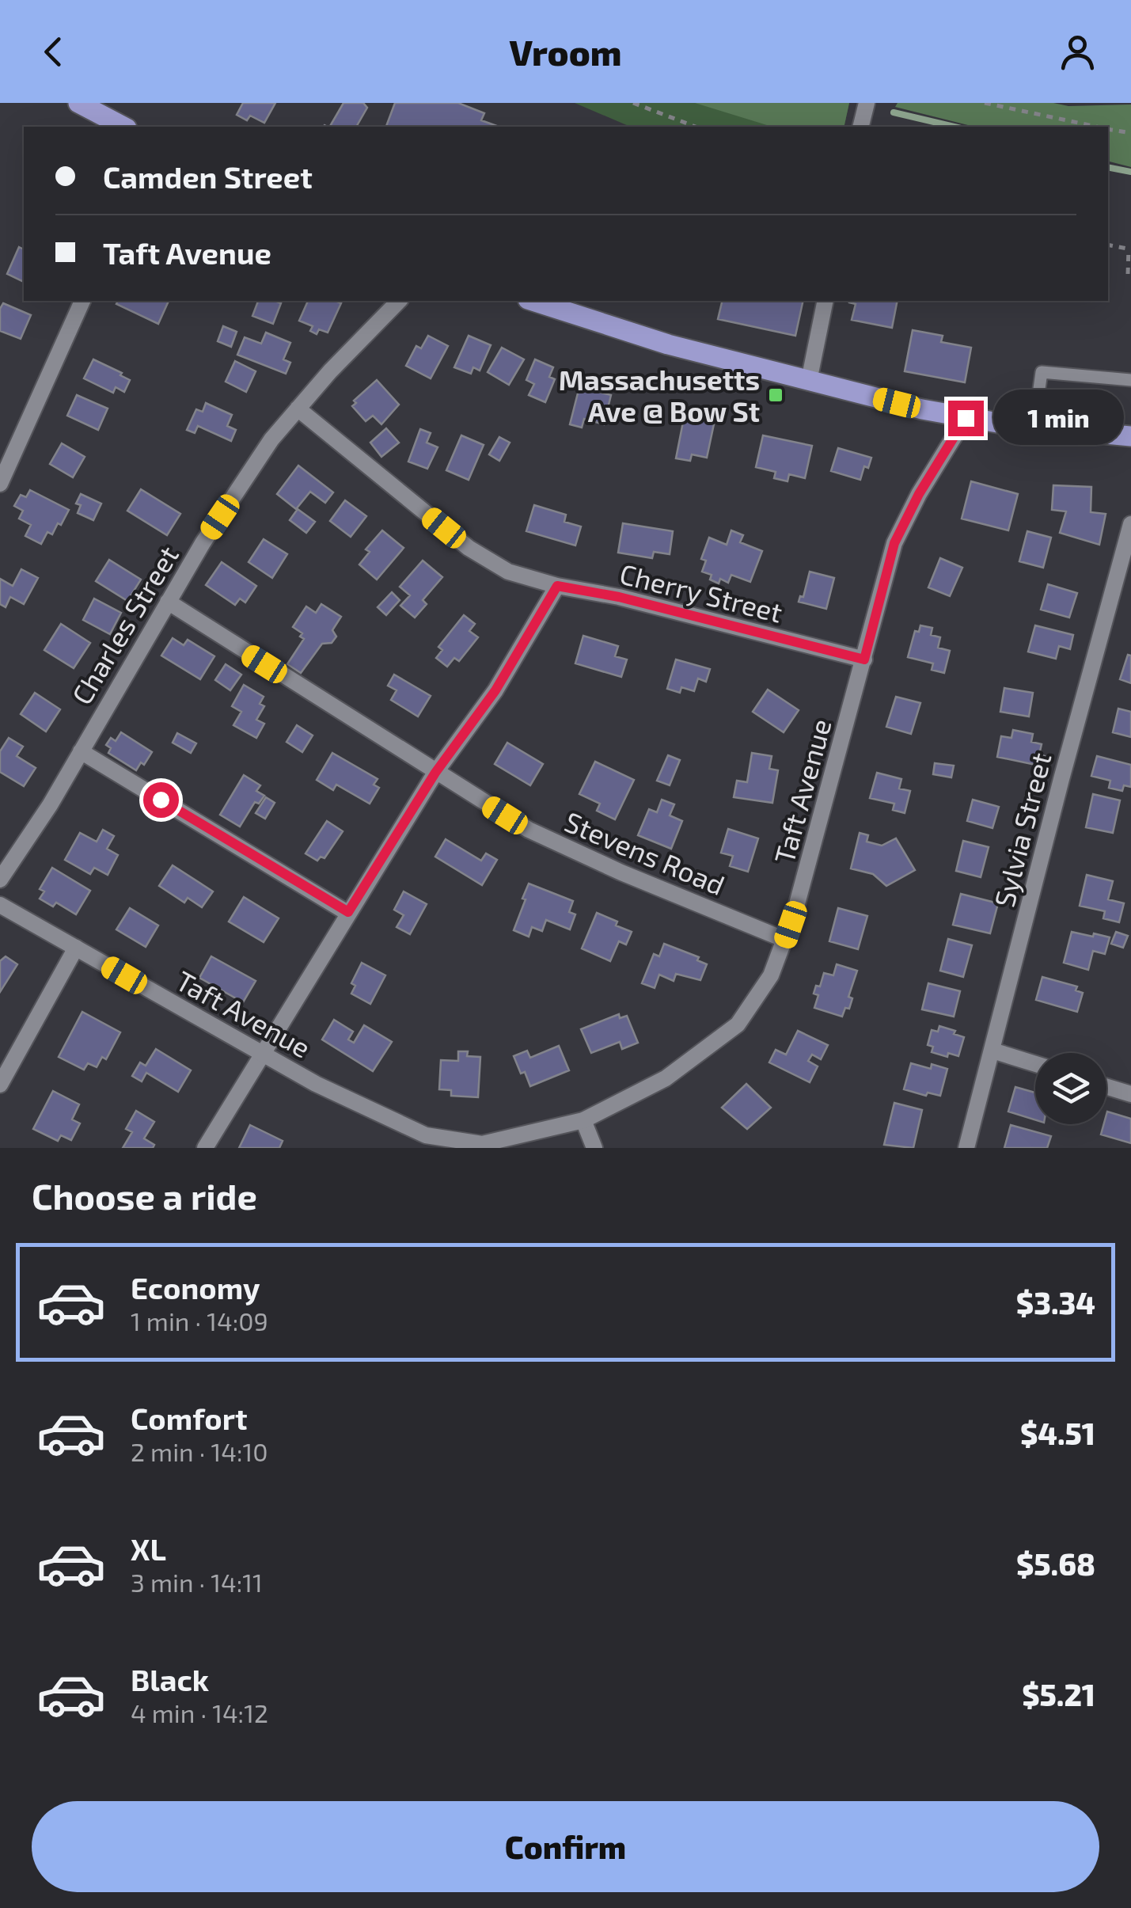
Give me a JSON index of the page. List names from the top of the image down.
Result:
{
  "streets": {
    "street": [
      "Cherry Street",
      "Charles Street",
      "Taft Avenue",
      "Sylvia Street",
      "Stevens Road"
    ]
  },
  "crossings": [
    ["Cherry Street", "Charles Street"],
    ["Cherry Street", "Taft Avenue"],
    ["Charles Street", "Stevens Road"],
    ["Taft Avenue", "Stevens Road"]
  ],
  "places": {
    "transit": ["Massachusetts Ave @ Bow St"]
  },
  "page": {
    "header": "Vroom",
    "banner": ["Camden Street", "Taft Avenue"],
    "bubble": "1 min",
    "heading": "Choose a ride",
    "list": [
      {
        "name": "Economy",
        "note": "1 min · 14:09",
        "value": "$3.34"
      },
      {
        "name": "Comfort",
        "note": "2 min · 14:10",
        "value": "$4.51"
      },
      {
        "name": "XL",
        "note": "3 min · 14:11",
        "value": "$5.68"
      },
      {
        "name": "Black",
        "note": "4 min · 14:12",
        "value": "$5.21"
      }
    ],
    "buttons": "Confirm"
  }
}
